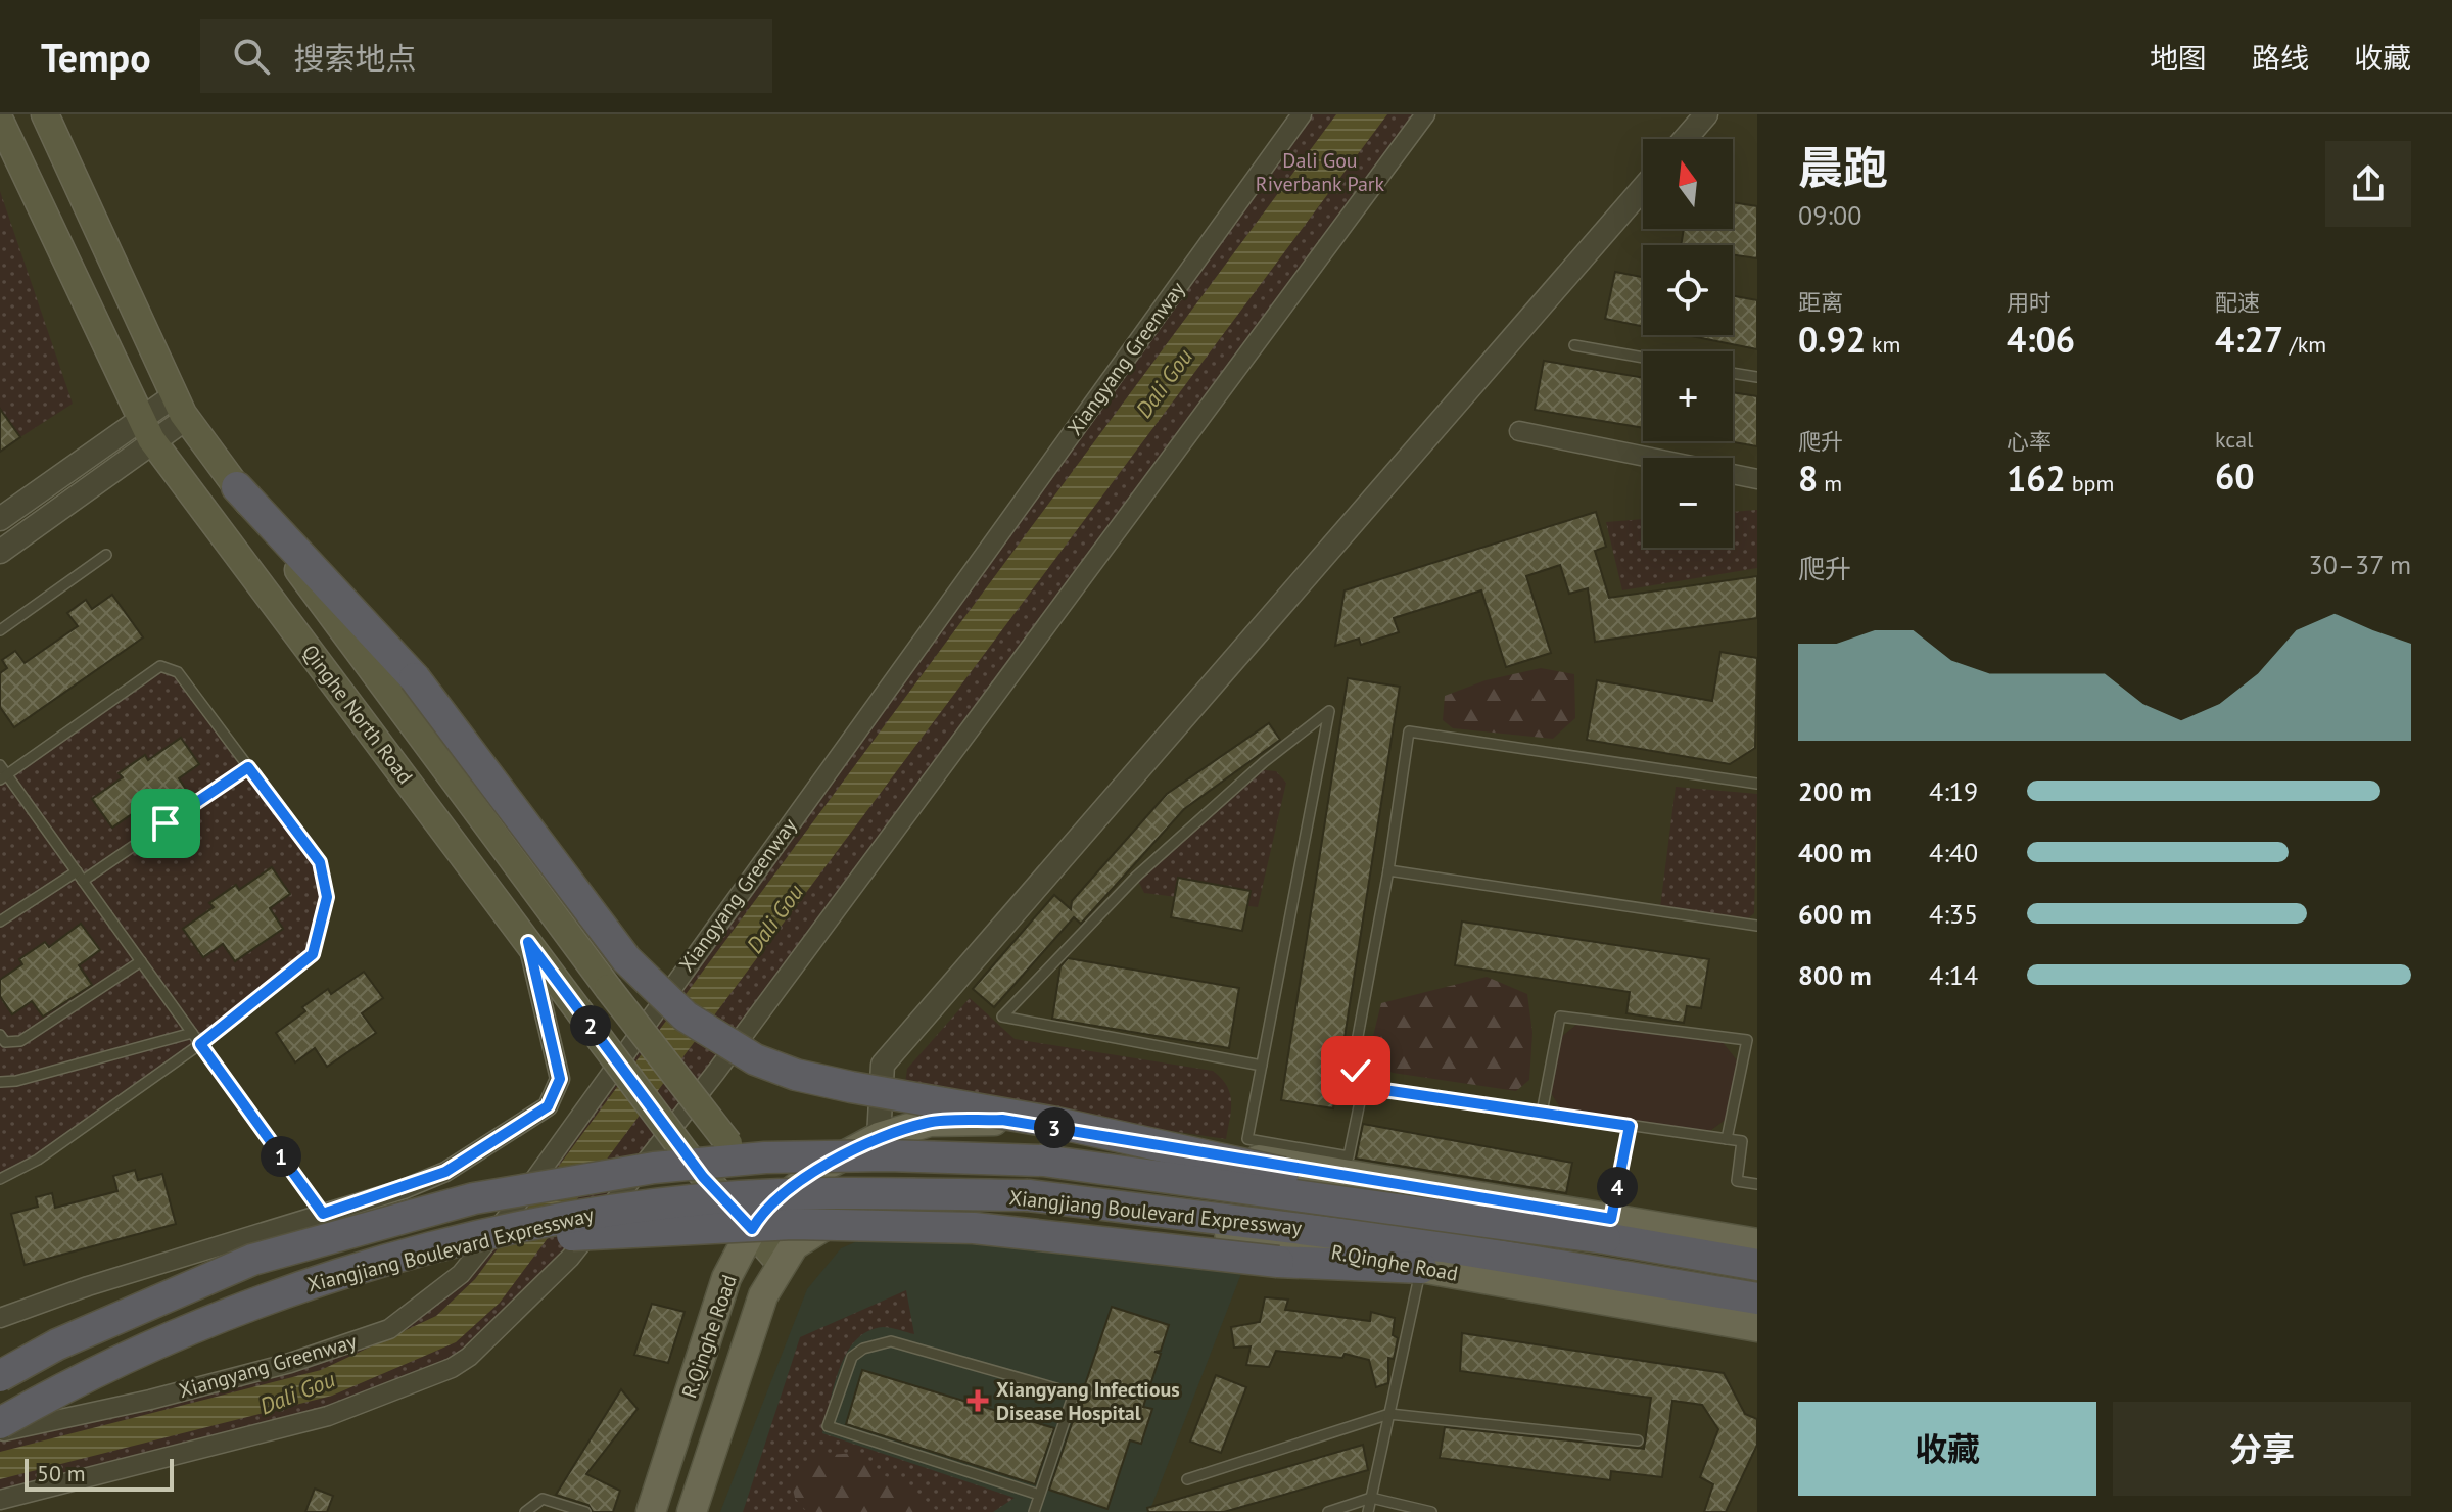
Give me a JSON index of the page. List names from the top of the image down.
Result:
{
  "streets": {
    "highway": ["Xiangjiang Boulevard Expressway"],
    "main road": ["Qinghe North Road", "R.Qinghe Road"],
    "street": ["Xiangyang Greenway"]
  },
  "crossings": [
    ["Qinghe North Road", "R.Qinghe Road"],
    ["Xiangjiang Boulevard Expressway", "R.Qinghe Road"]
  ],
  "water": ["Dali Gou"],
  "parks": ["Dali Gou Riverbank Park"],
  "places": {
    "health": ["Xiangyang Infectious Disease Hospital"]
  },
  "scale_bar": "50 m",
  "north": "top",
  "page": {
    "header": "Tempo",
    "search": "搜索地点",
    "nav": ["地图", "路线", "收藏"],
    "heading": ["晨跑", "09:00"],
    "map_buttons": ["+", "−"],
    "stats": [
      ["距离", "0.92 km"],
      ["用时", "4:06"],
      ["配速", "4:27 /km"],
      ["爬升", "8 m"],
      ["心率", "162 bpm"],
      ["kcal", "60"]
    ],
    "chart": ["爬升", "30–37 m"],
    "list": [
      {
        "name": "200 m",
        "note": "4:19"
      },
      {
        "name": "400 m",
        "note": "4:40"
      },
      {
        "name": "600 m",
        "note": "4:35"
      },
      {
        "name": "800 m",
        "note": "4:14"
      }
    ],
    "pins": [
      "2",
      "3",
      "1",
      "4"
    ],
    "buttons": ["收藏", "分享"],
    "scale": "50 m"
  }
}
